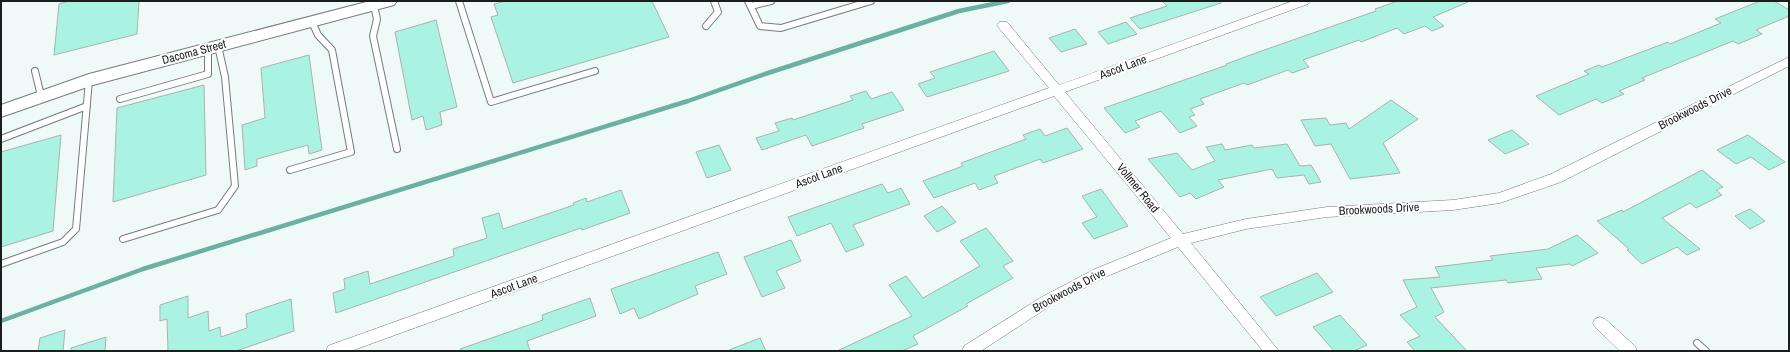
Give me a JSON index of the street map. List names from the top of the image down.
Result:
{
  "streets": {
    "main road": ["Dacoma Street"],
    "street": ["Ascot Lane", "Brookwoods Drive", "Vollmer Road"]
  },
  "crossings": [
    ["Ascot Lane", "Vollmer Road"],
    ["Brookwoods Drive", "Vollmer Road"]
  ]
}
